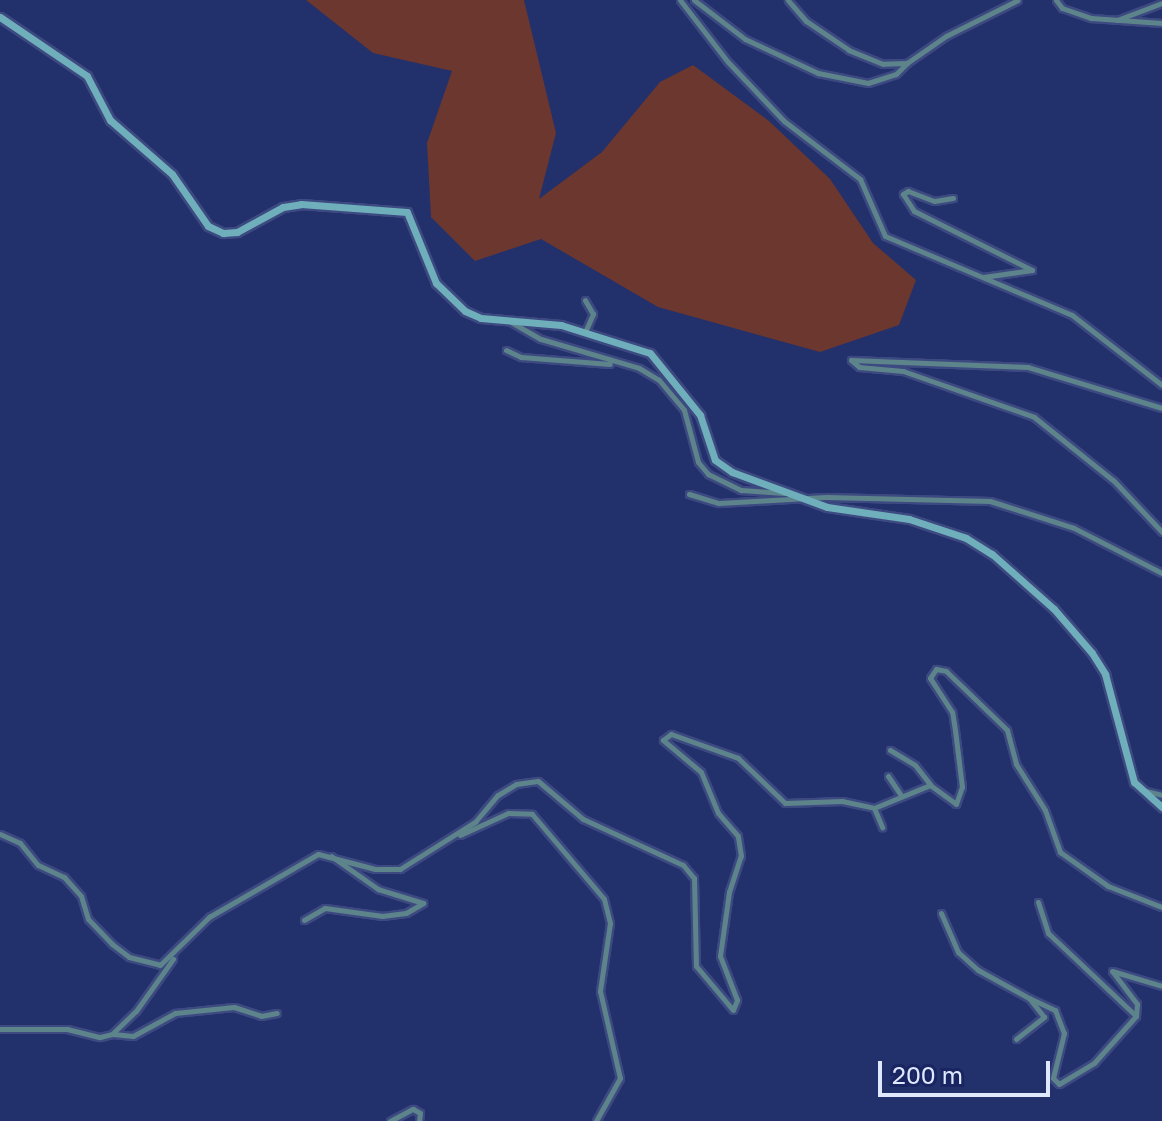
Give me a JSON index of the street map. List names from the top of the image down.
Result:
{
  "scale_bar": "200 m"
}
